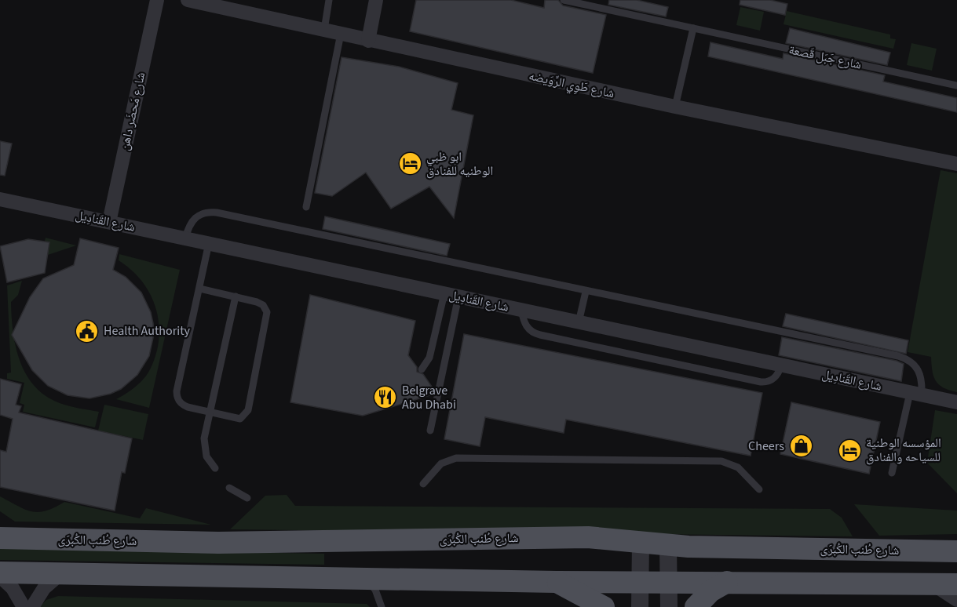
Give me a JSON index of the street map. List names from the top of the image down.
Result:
{
  "streets": {
    "main road": ["شارع طُنب الكُبرَى"],
    "street": ["شارع طَوِي الرِّوَيضه", "شارع مَحضَر داهن", "شارع القَنادِيل"],
    "lane": ["شارع جَبَل قَصعة"]
  },
  "crossings": [
    ["شارع مَحضَر داهن", "شارع القَنادِيل"]
  ],
  "places": {
    "hotel": ["ابو ظبي الوطنيه للفنادق", "المؤسسه الوطنية للسياحه والفنادق"],
    "public building": ["Health Authority"],
    "restaurant": ["Belgrave Abu Dhabi"],
    "shop": ["Cheers"]
  }
}
